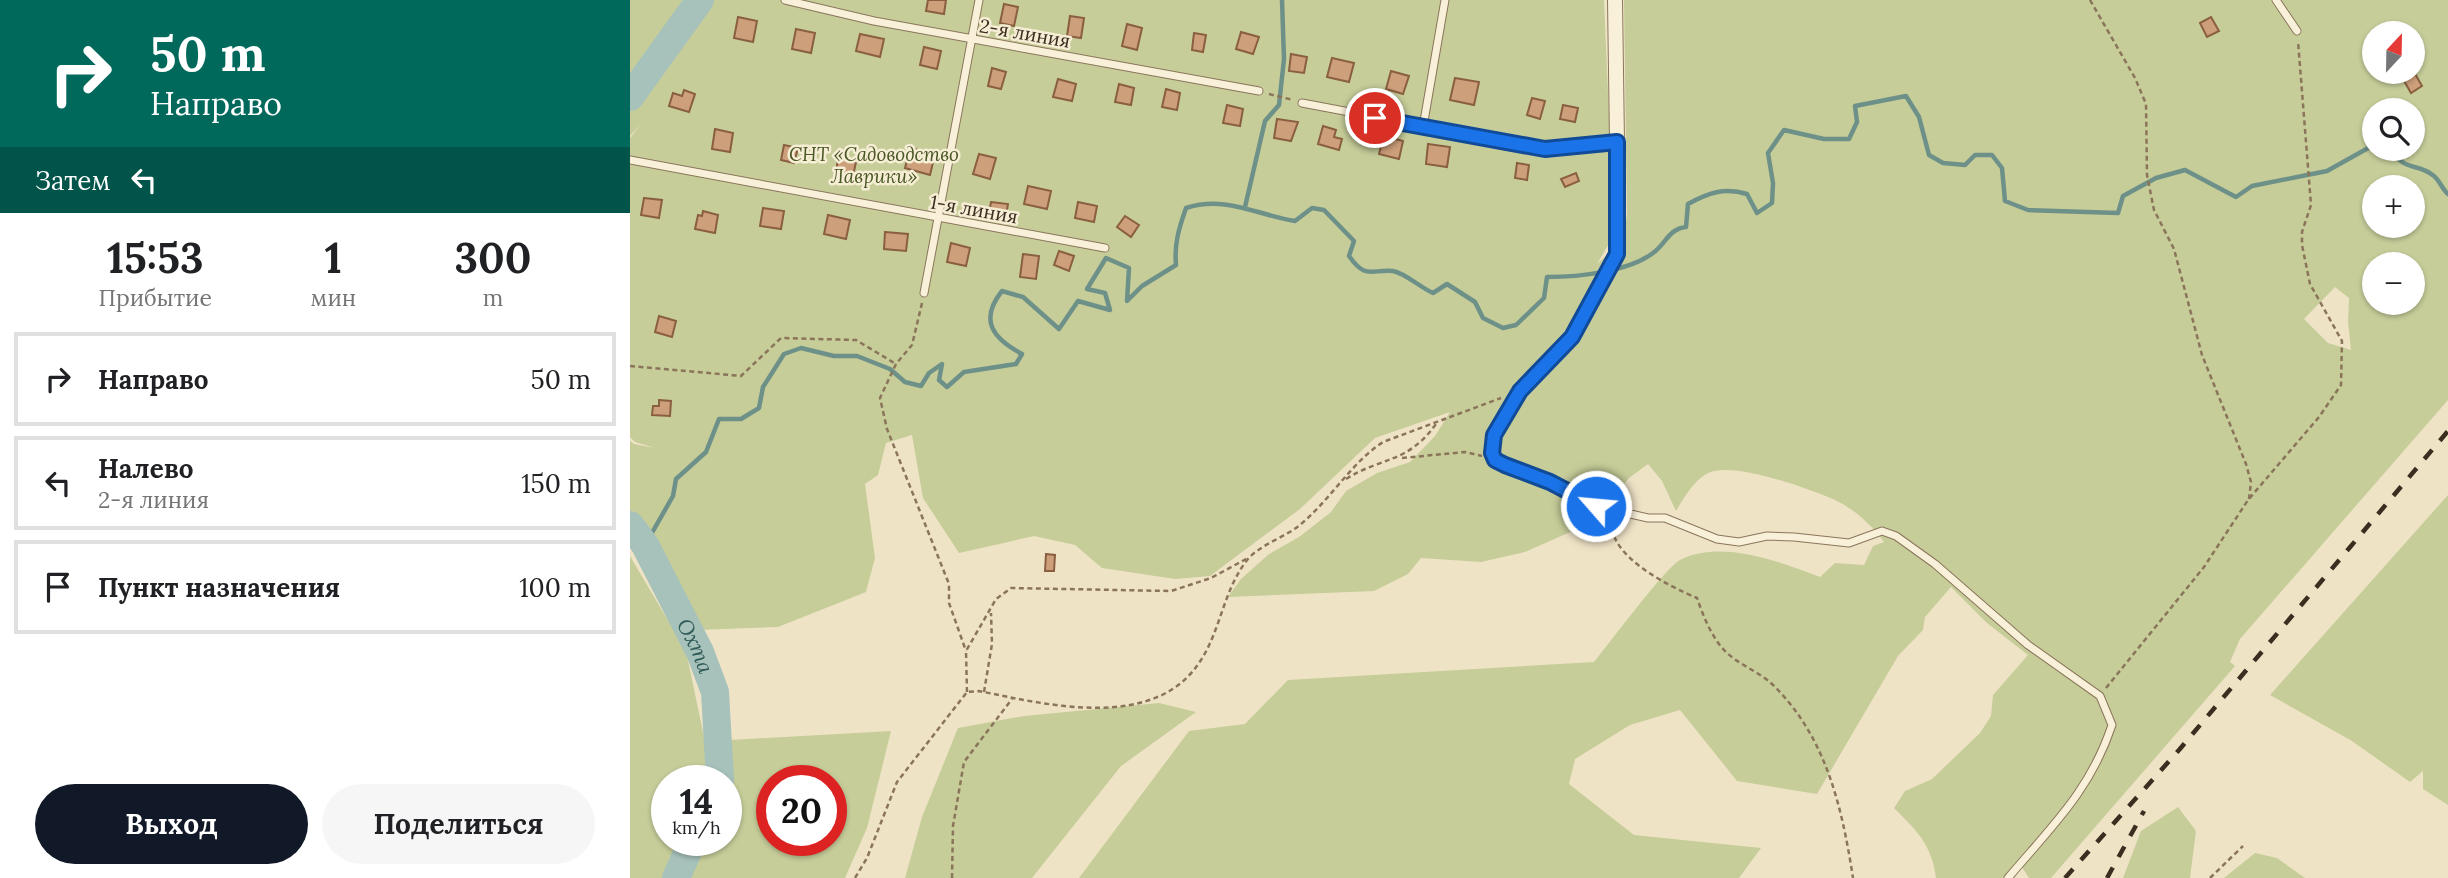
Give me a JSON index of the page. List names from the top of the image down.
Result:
{
  "streets": {
    "lane": ["2-я линия", "1-я линия"]
  },
  "water": ["Охта"],
  "parks": ["СНТ «Садоводство Лаврики»"],
  "north": "top",
  "page": {
    "turn": ["50 m", "Направо"],
    "map_buttons": ["+", "−"],
    "then": "Затем",
    "eta": [
      "15:53",
      "Прибытие",
      "1",
      "мин",
      "300",
      "m"
    ],
    "list": [
      {
        "name": "Направо",
        "value": "50 m"
      },
      {
        "name": "Налево",
        "note": "2-я линия",
        "value": "150 m"
      },
      {
        "name": "Пункт назначения",
        "value": "100 m"
      }
    ],
    "speed": "14 km/h",
    "limit": "20",
    "buttons": ["Выход", "Поделиться"]
  }
}
